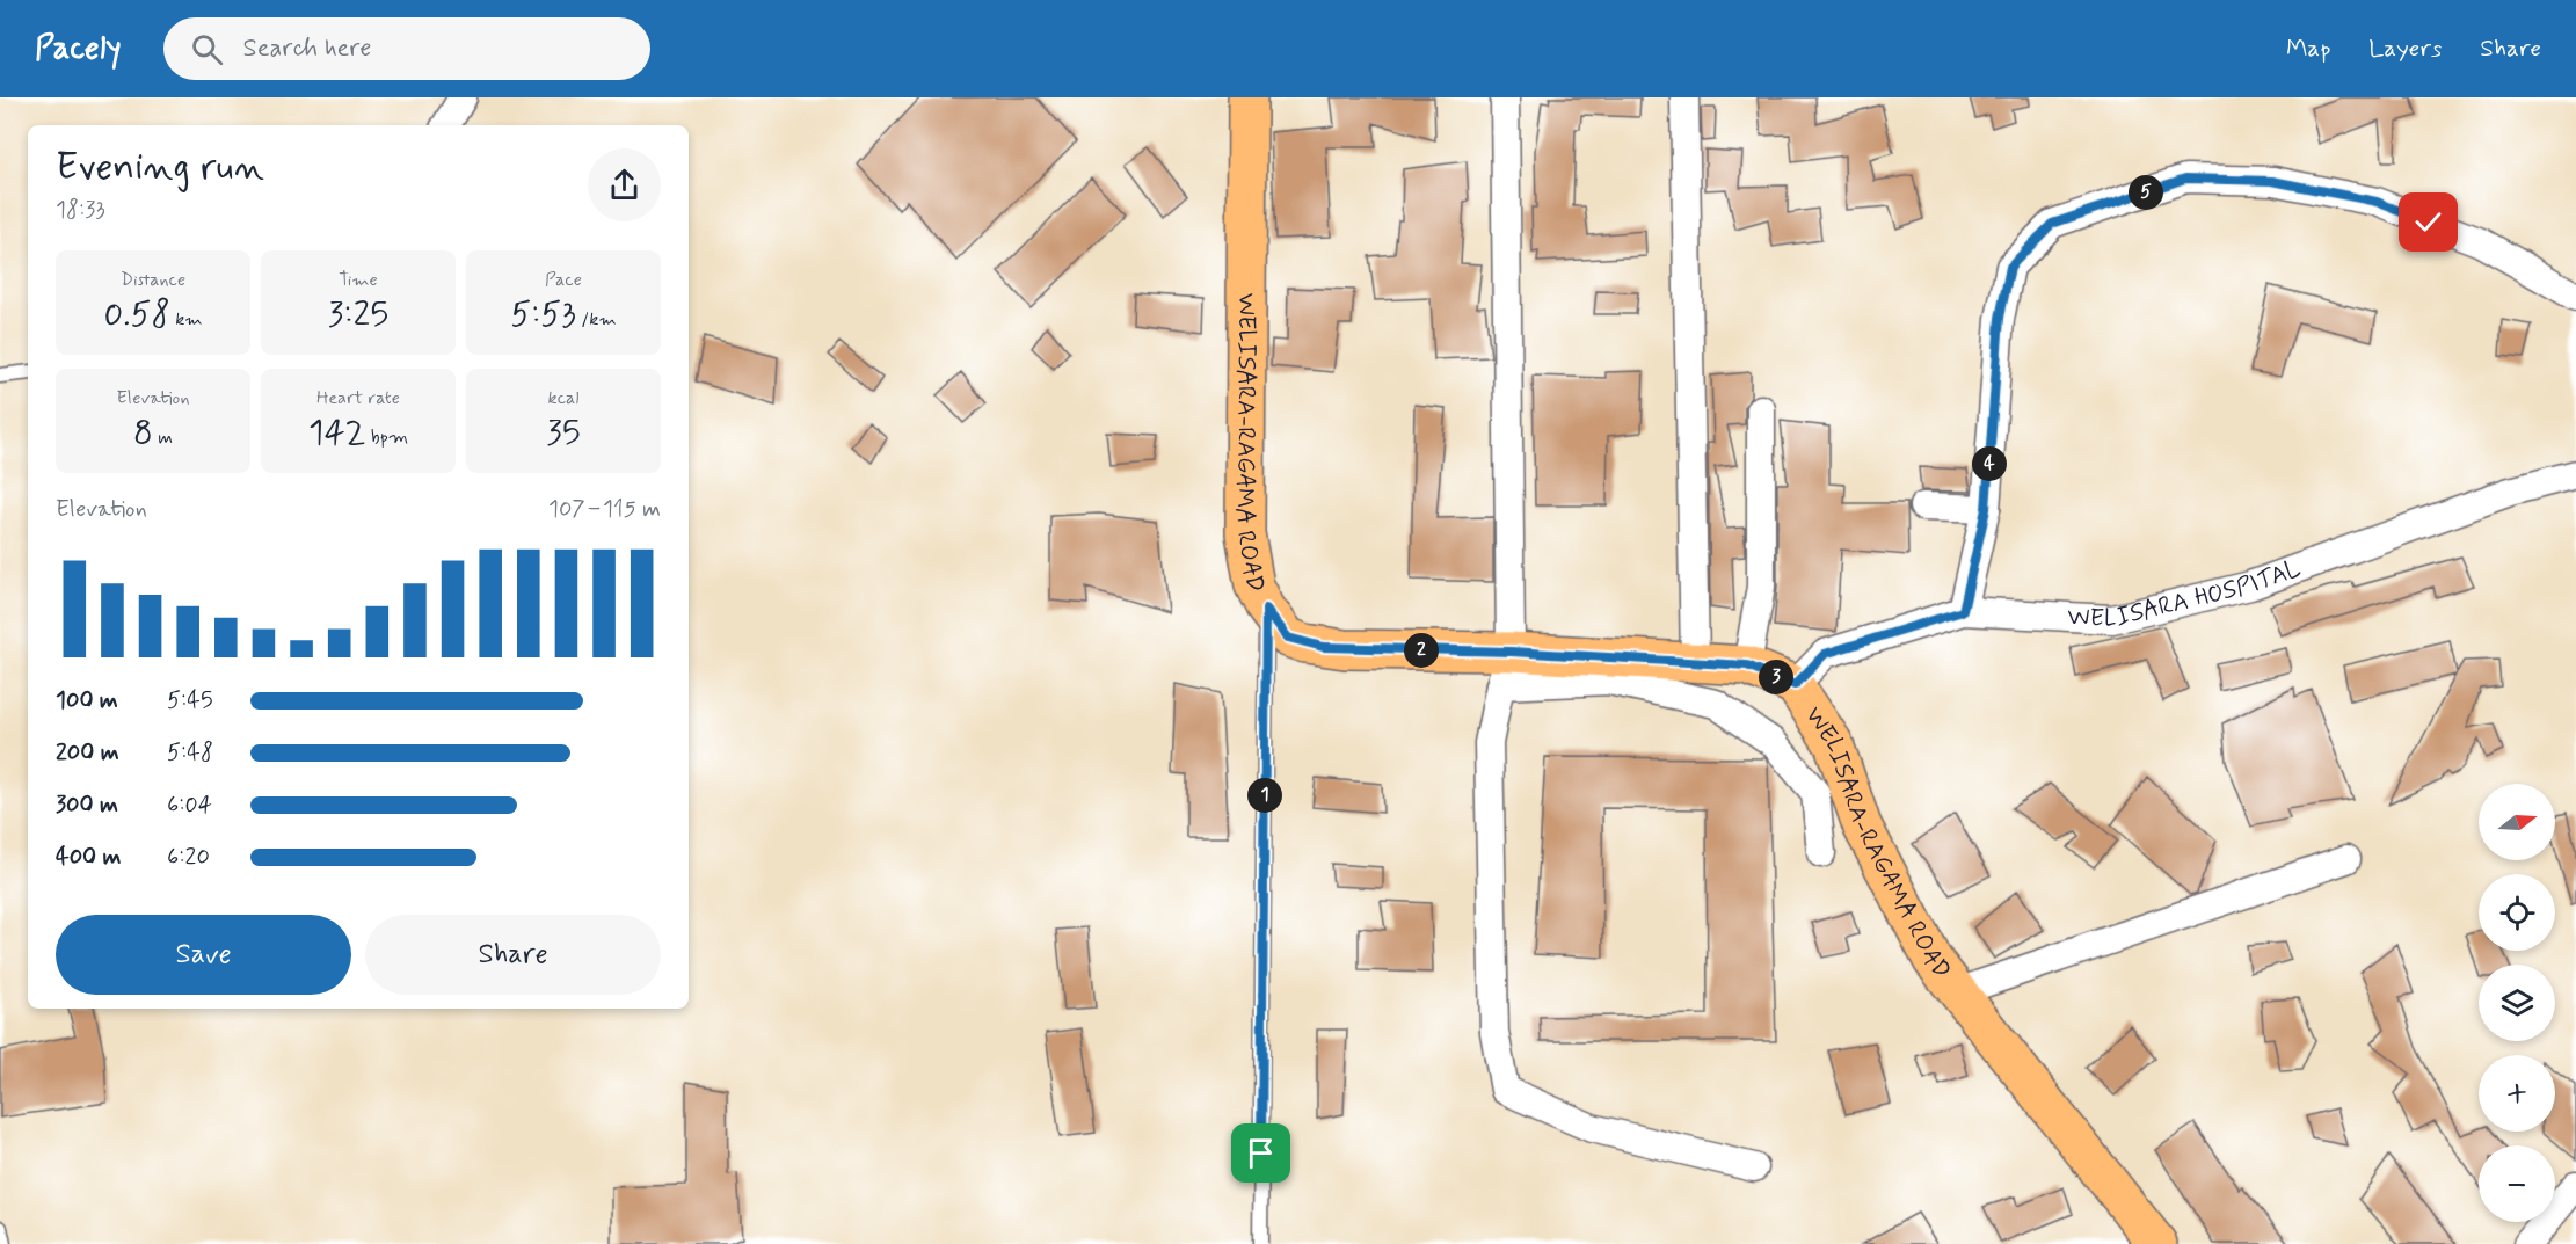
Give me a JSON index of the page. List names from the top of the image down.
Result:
{
  "streets": {
    "main road": ["WELISARA-RAGAMA ROAD"],
    "street": ["WELISARA HOSPITAL"]
  },
  "crossings": [
    ["WELISARA-RAGAMA ROAD", "WELISARA HOSPITAL"]
  ],
  "north": "right",
  "page": {
    "header": "Pacely",
    "search": "Search here",
    "nav": ["Map", "Layers", "Share"],
    "heading": ["Evening run", "18:33"],
    "pins": [
      "5",
      "4",
      "2",
      "3",
      "1"
    ],
    "stats": [
      ["Distance", "0.58 km"],
      ["Time", "3:25"],
      ["Pace", "5:53 /km"],
      ["Elevation", "8 m"],
      ["Heart rate", "142 bpm"],
      ["kcal", "35"]
    ],
    "chart": ["Elevation", "107–115 m"],
    "list": [
      {
        "name": "100 m",
        "note": "5:45"
      },
      {
        "name": "200 m",
        "note": "5:48"
      },
      {
        "name": "300 m",
        "note": "6:04"
      },
      {
        "name": "400 m",
        "note": "6:20"
      }
    ],
    "map_buttons": ["+", "−"],
    "buttons": ["Save", "Share"]
  }
}
